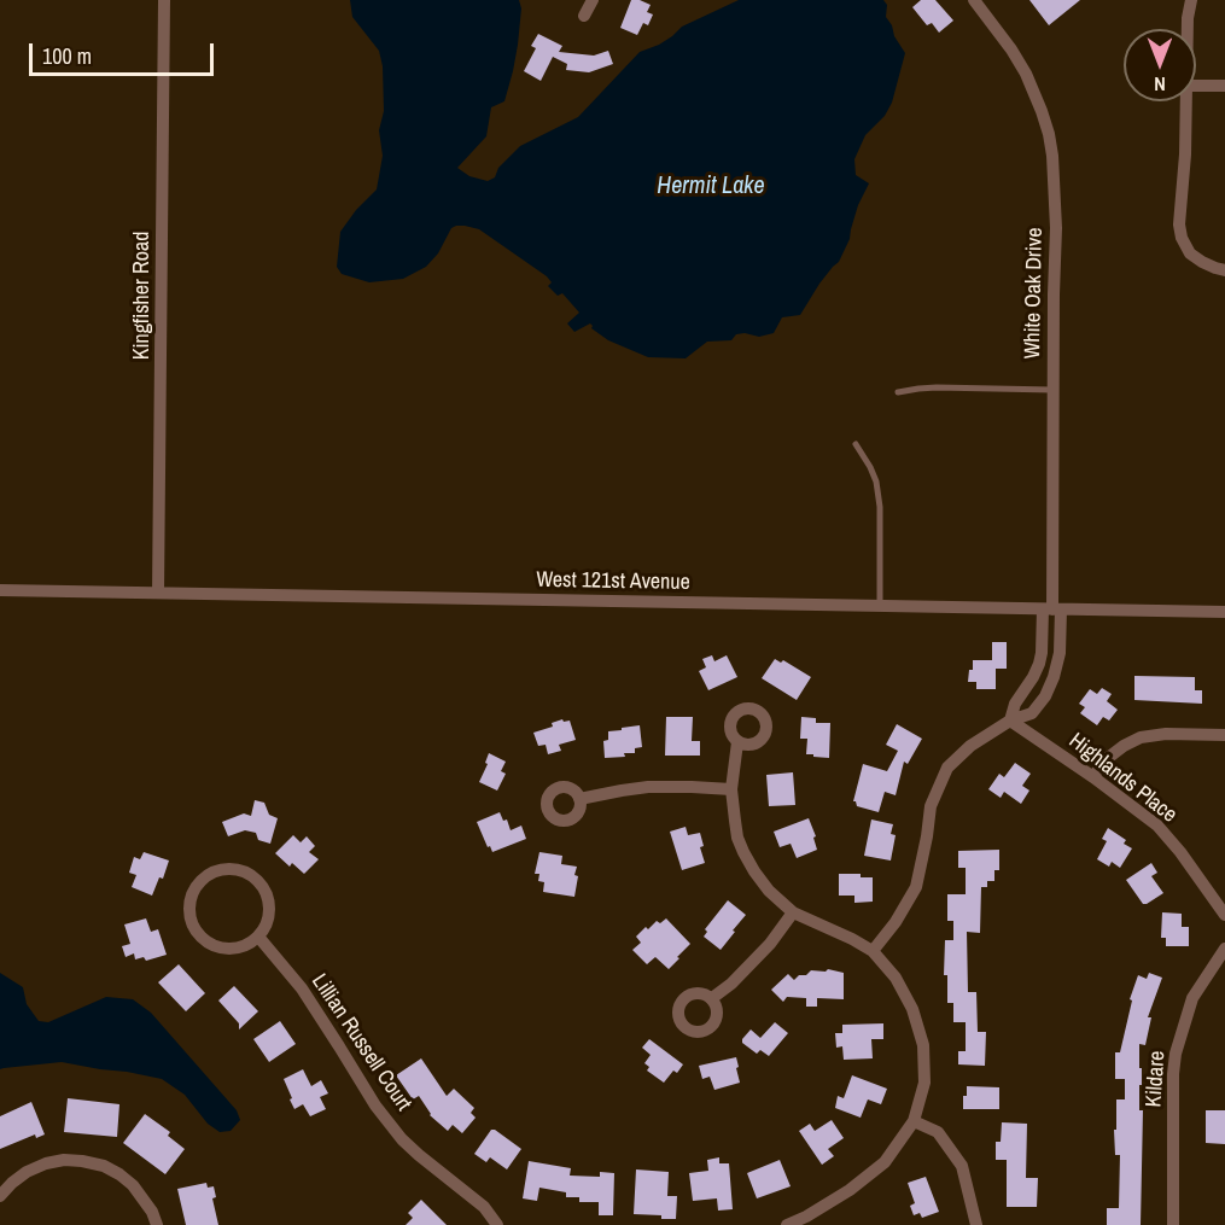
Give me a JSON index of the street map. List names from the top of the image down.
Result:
{
  "streets": {
    "street": [
      "White Oak Drive",
      "Kingfisher Road",
      "West 121st Avenue",
      "Highlands Place",
      "Lillian Russell Court",
      "Kildare"
    ]
  },
  "crossings": [
    ["White Oak Drive", "West 121st Avenue"],
    ["Kingfisher Road", "West 121st Avenue"]
  ],
  "water": ["Hermit Lake"],
  "scale_bar": "100 m",
  "north": "bottom"
}
